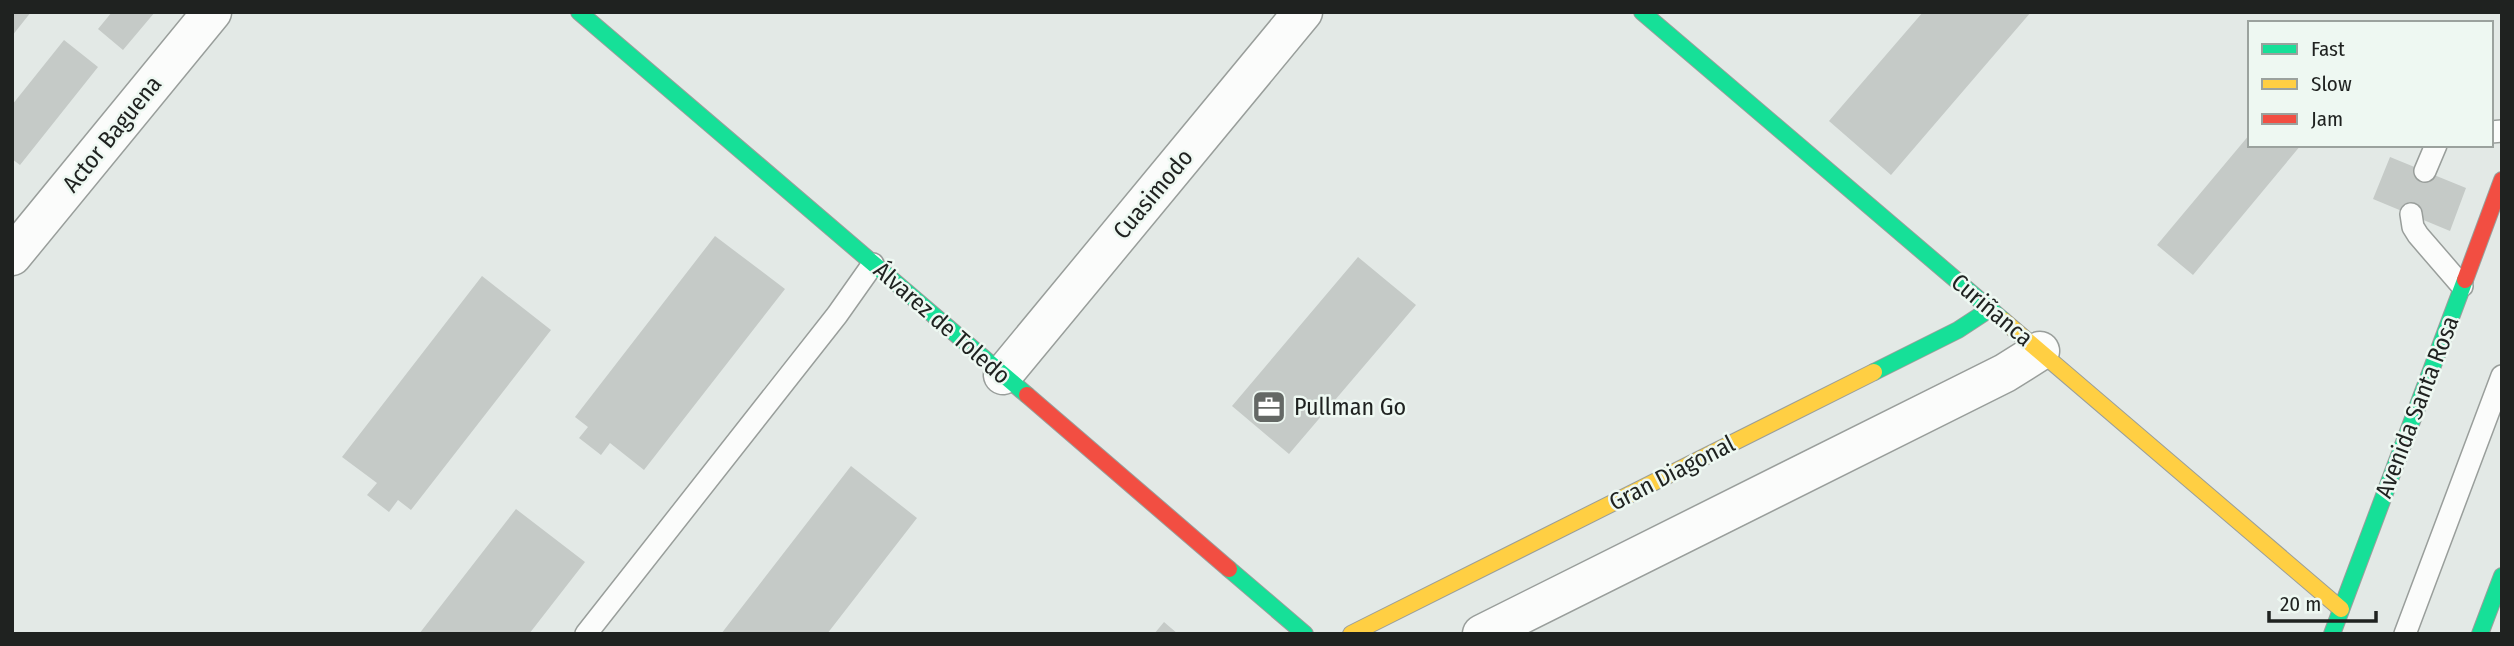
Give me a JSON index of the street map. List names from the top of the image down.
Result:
{
  "streets": {
    "street": [
      "Actor Baguena",
      "Cuasimodo",
      "Curiñanca",
      "Álvarez de Toledo",
      "Avenida Santa Rosa",
      "Gran Diagonal"
    ]
  },
  "crossings": [
    ["Cuasimodo", "Álvarez de Toledo"],
    ["Curiñanca", "Avenida Santa Rosa"],
    ["Curiñanca", "Gran Diagonal"]
  ],
  "places": {
    "office": ["Pullman Go"]
  },
  "legend": ["Fast", "Slow", "Jam"],
  "scale_bar": "20 m"
}
